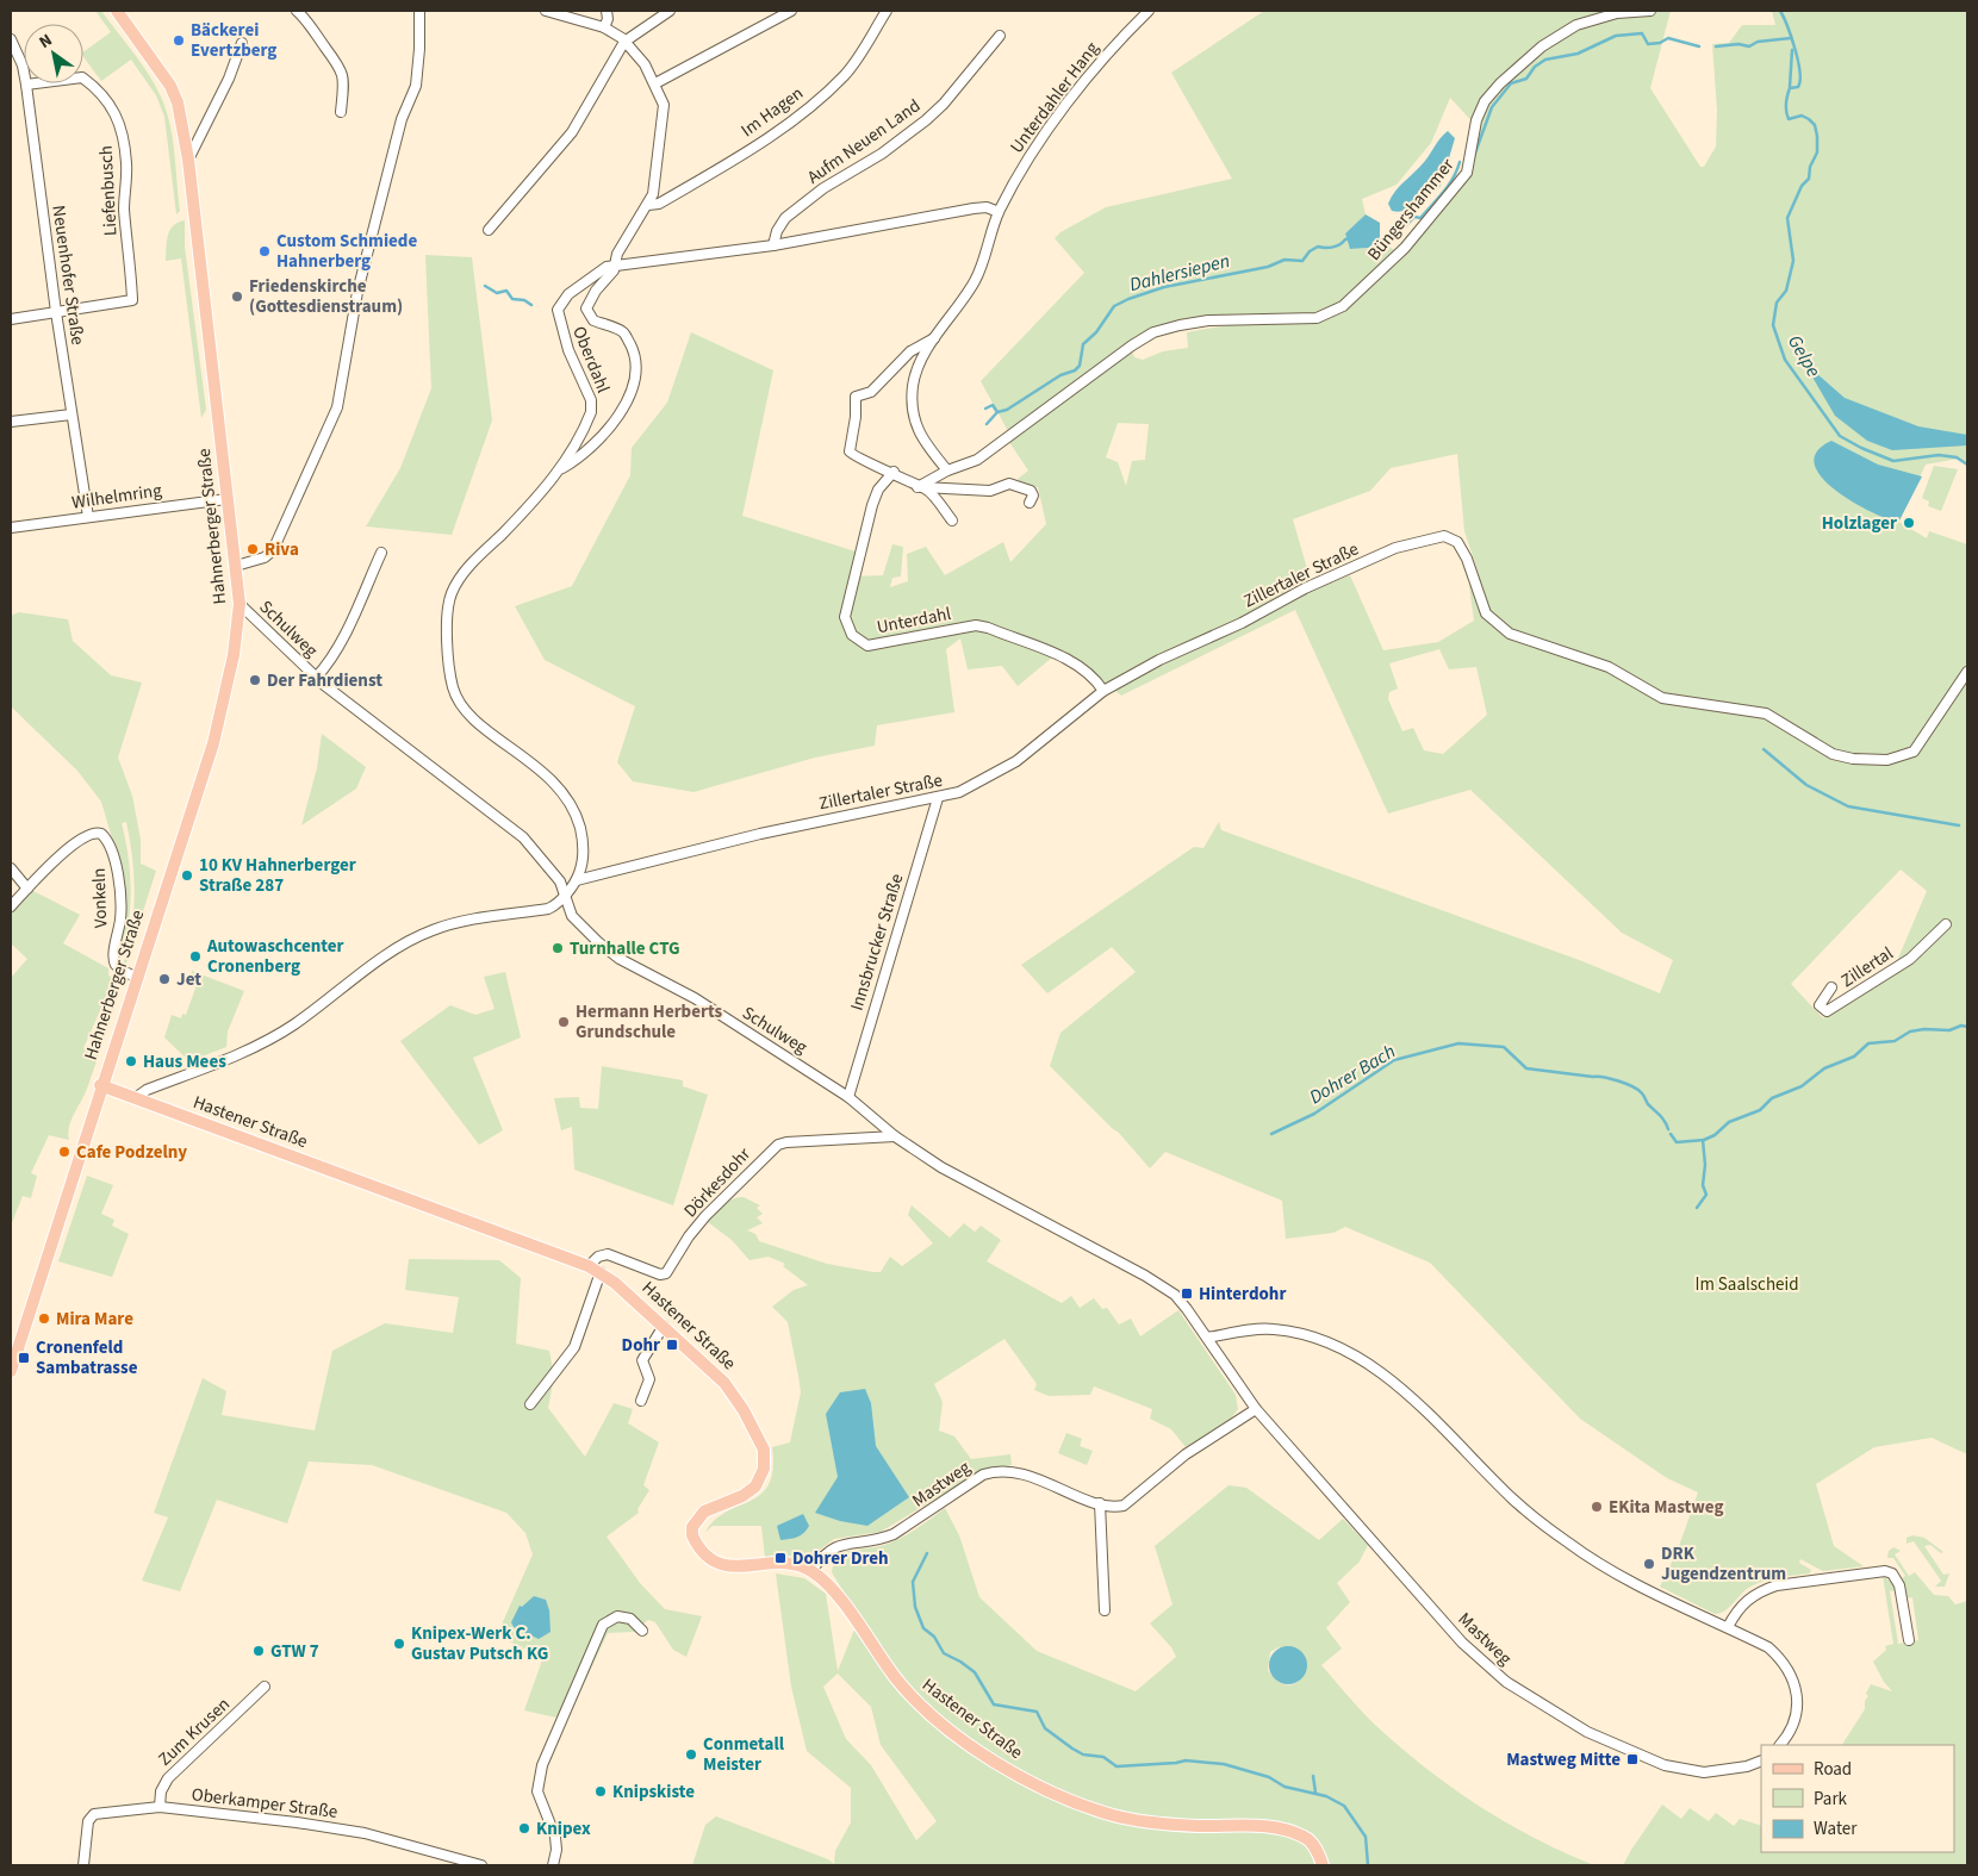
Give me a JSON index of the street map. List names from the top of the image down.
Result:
{
  "streets": {
    "main road": ["Hahnerberger Straße", "Hastener Straße"],
    "street": [
      "Unterdahler Hang",
      "Im Hagen",
      "Aufm Neuen Land",
      "Liefenbusch",
      "Büngershammer",
      "Neuenhofer Straße",
      "Oberdahl",
      "Wilhelmring",
      "Zillertaler Straße",
      "Unterdahl",
      "Schulweg",
      "Vonkeln",
      "Innsbrucker Straße",
      "Zillertal",
      "Dörkesdohr",
      "Mastweg",
      "Zum Krusen",
      "Oberkamper Straße"
    ]
  },
  "crossings": [
    ["Unterdahler Hang", "Oberdahl"],
    ["Aufm Neuen Land", "Oberdahl"],
    ["Liefenbusch", "Neuenhofer Straße"],
    ["Neuenhofer Straße", "Wilhelmring"],
    ["Wilhelmring", "Hahnerberger Straße"],
    ["Hahnerberger Straße", "Schulweg"],
    ["Hahnerberger Straße", "Vonkeln"],
    ["Hahnerberger Straße", "Hastener Straße"],
    ["Zillertaler Straße", "Unterdahl"],
    ["Zillertaler Straße", "Innsbrucker Straße"],
    ["Schulweg", "Innsbrucker Straße"],
    ["Schulweg", "Dörkesdohr"],
    ["Schulweg", "Mastweg"],
    ["Hastener Straße", "Dörkesdohr"],
    ["Hastener Straße", "Mastweg"],
    ["Zum Krusen", "Oberkamper Straße"]
  ],
  "water": ["Dahlersiepen", "Gelpe", "Dohrer Bach"],
  "parks": ["Im Saalscheid"],
  "places": {
    "other": [
      "Bäckerei Evertzberg",
      "Custom Schmiede Hahnerberg",
      "Friedenskirche (Gottesdienstraum)",
      "Holzlager",
      "Riva",
      "Der Fahrdienst",
      "10 KV Hahnerberger Straße 287",
      "Turnhalle CTG",
      "Autowaschcenter Cronenberg",
      "Jet",
      "Hermann Herberts Grundschule",
      "Haus Mees",
      "Cafe Podzelny",
      "Mira Mare",
      "EKita Mastweg",
      "DRK Jugendzentrum",
      "Knipex-Werk C. Gustav Putsch KG",
      "GTW 7",
      "Conmetall Meister",
      "Knipskiste",
      "Knipex"
    ],
    "transit": [
      "Hinterdohr",
      "Dohr",
      "Cronenfeld Sambatrasse",
      "Dohrer Dreh",
      "Mastweg Mitte"
    ]
  },
  "legend": ["Road", "Park", "Water"],
  "north": "top left"
}
